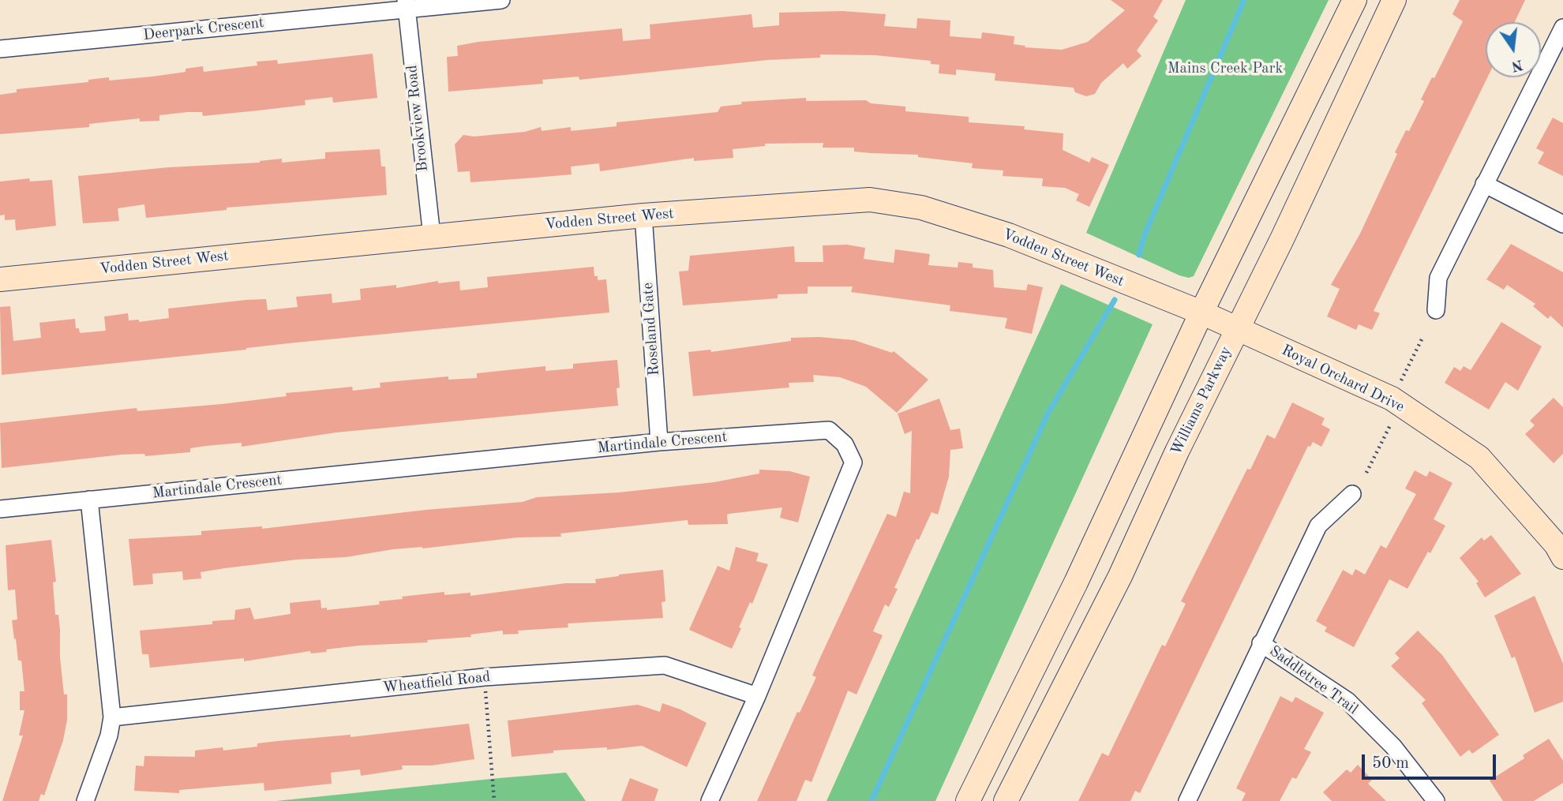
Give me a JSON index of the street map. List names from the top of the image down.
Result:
{
  "streets": {
    "main road": ["Vodden Street West", "Royal Orchard Drive", "Williams Parkway"],
    "street": [
      "Deerpark Crescent",
      "Brookview Road",
      "Roseland Gate",
      "Martindale Crescent",
      "Saddletree Trail",
      "Wheatfield Road"
    ]
  },
  "crossings": [
    ["Deerpark Crescent", "Brookview Road"],
    ["Brookview Road", "Vodden Street West"],
    ["Vodden Street West", "Roseland Gate"],
    ["Vodden Street West", "Royal Orchard Drive"],
    ["Roseland Gate", "Martindale Crescent"],
    ["Royal Orchard Drive", "Williams Parkway"],
    ["Martindale Crescent", "Wheatfield Road"]
  ],
  "parks": ["Mains Creek Park"],
  "scale_bar": "50 m",
  "north": "bottom"
}
